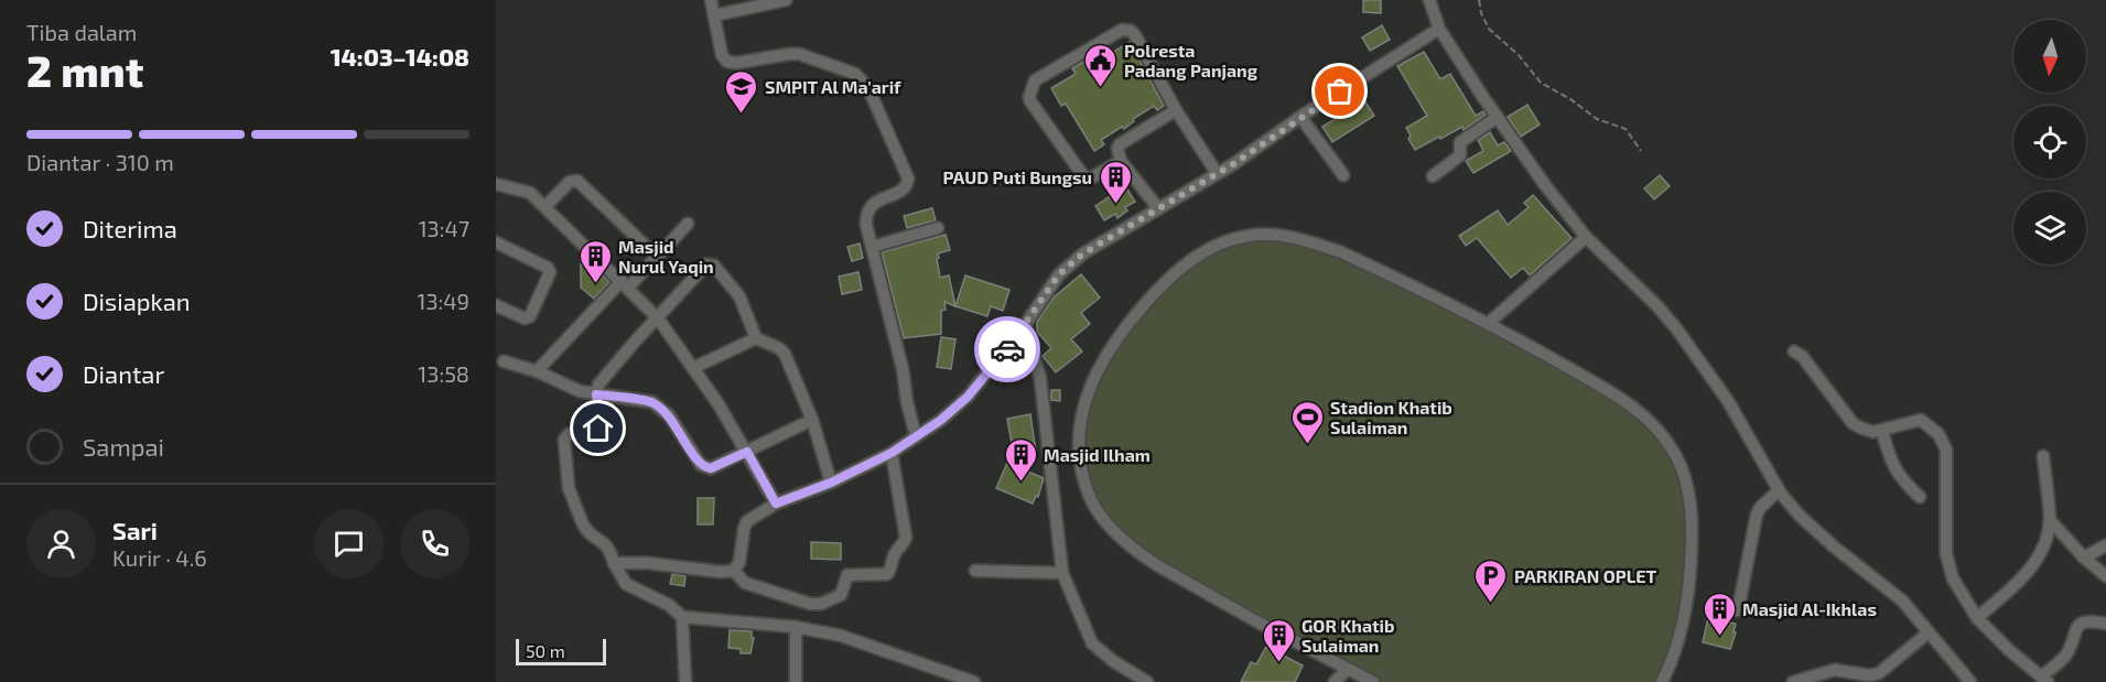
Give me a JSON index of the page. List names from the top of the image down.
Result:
{
  "places": {
    "public building": ["Polresta Padang Panjang"],
    "school or university": ["SMPIT Al Ma'arif"],
    "building": [
      "PAUD Puti Bungsu",
      "Masjid Nurul Yaqin",
      "Masjid Ilham",
      "Masjid Al-Ikhlas",
      "GOR Khatib Sulaiman"
    ],
    "sports": ["Stadion Khatib Sulaiman"],
    "parking": ["PARKIRAN OPLET"]
  },
  "scale_bar": "50 m",
  "north": "bottom",
  "page": {
    "heading": ["2 mnt", "Tiba dalam", "14:03–14:08"],
    "panel": ["Sari", "Kurir · 4.6"],
    "bar": "Diantar · 310 m",
    "list": [
      ["Diterima", "13:47"],
      ["Disiapkan", "13:49"],
      ["Diantar", "13:58"],
      "Sampai"
    ],
    "scale": "50 m"
  }
}
